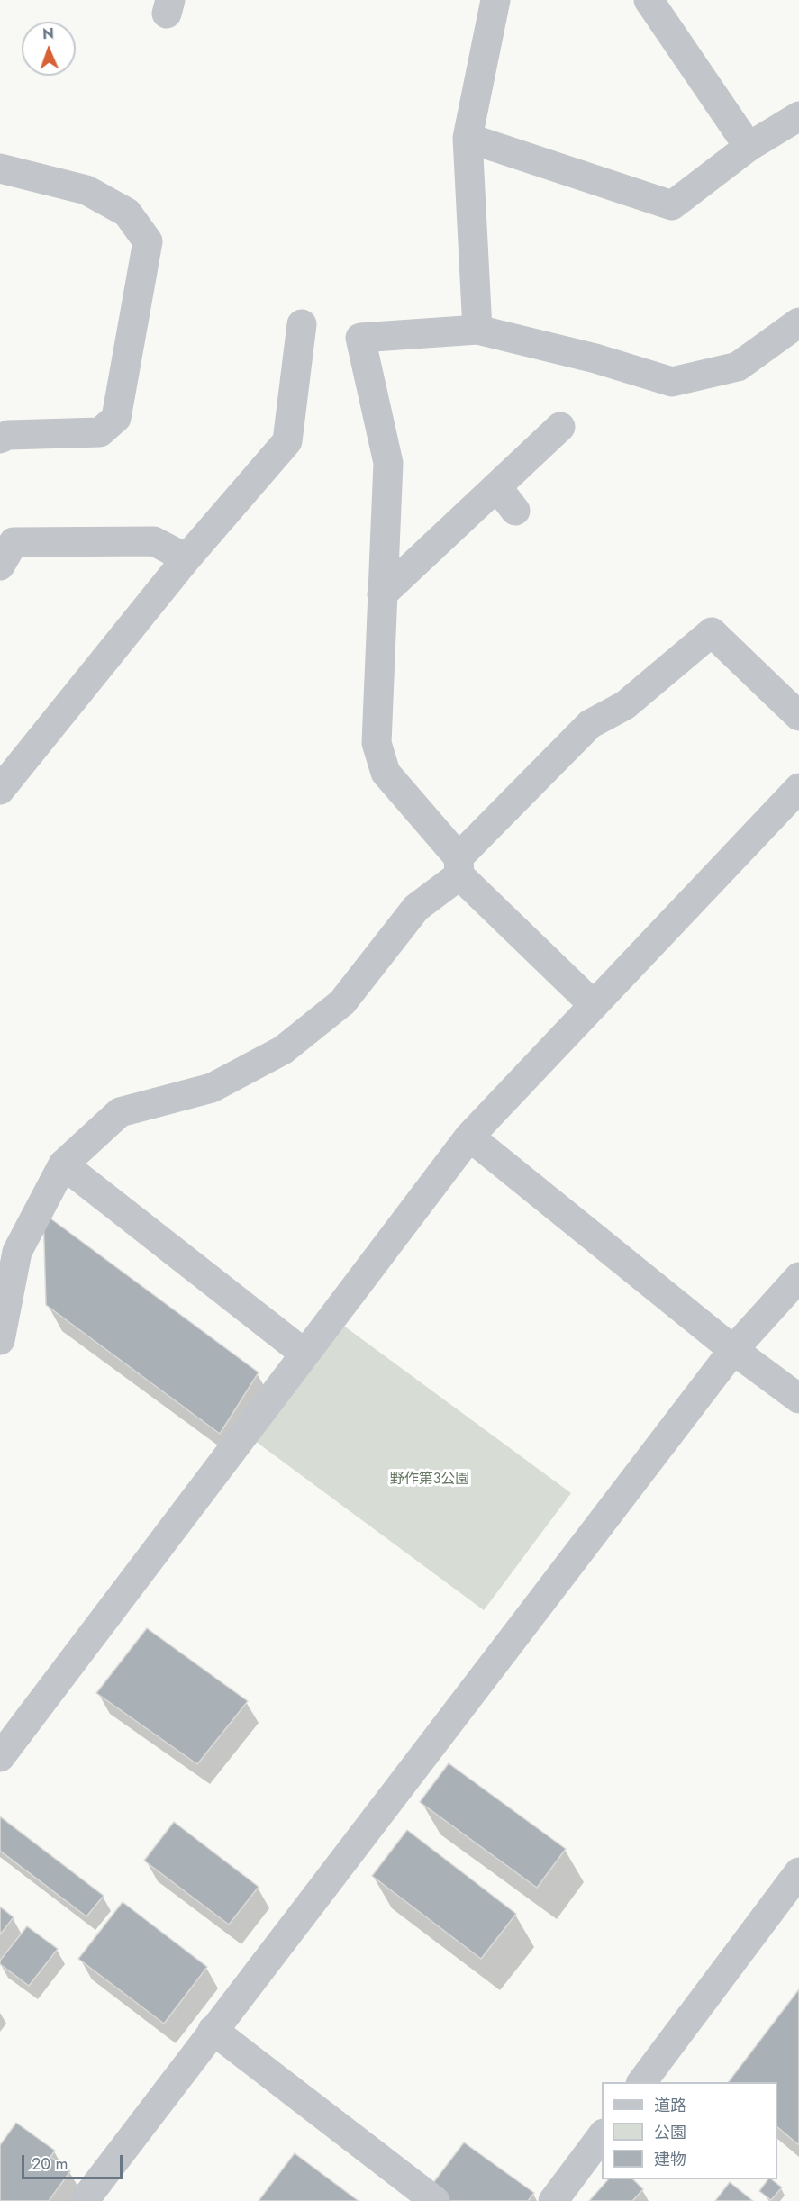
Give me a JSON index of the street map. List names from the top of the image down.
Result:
{
  "parks": ["野作第3公園"],
  "legend": ["道路", "公園", "建物"],
  "scale_bar": "20 m",
  "north": "top"
}
